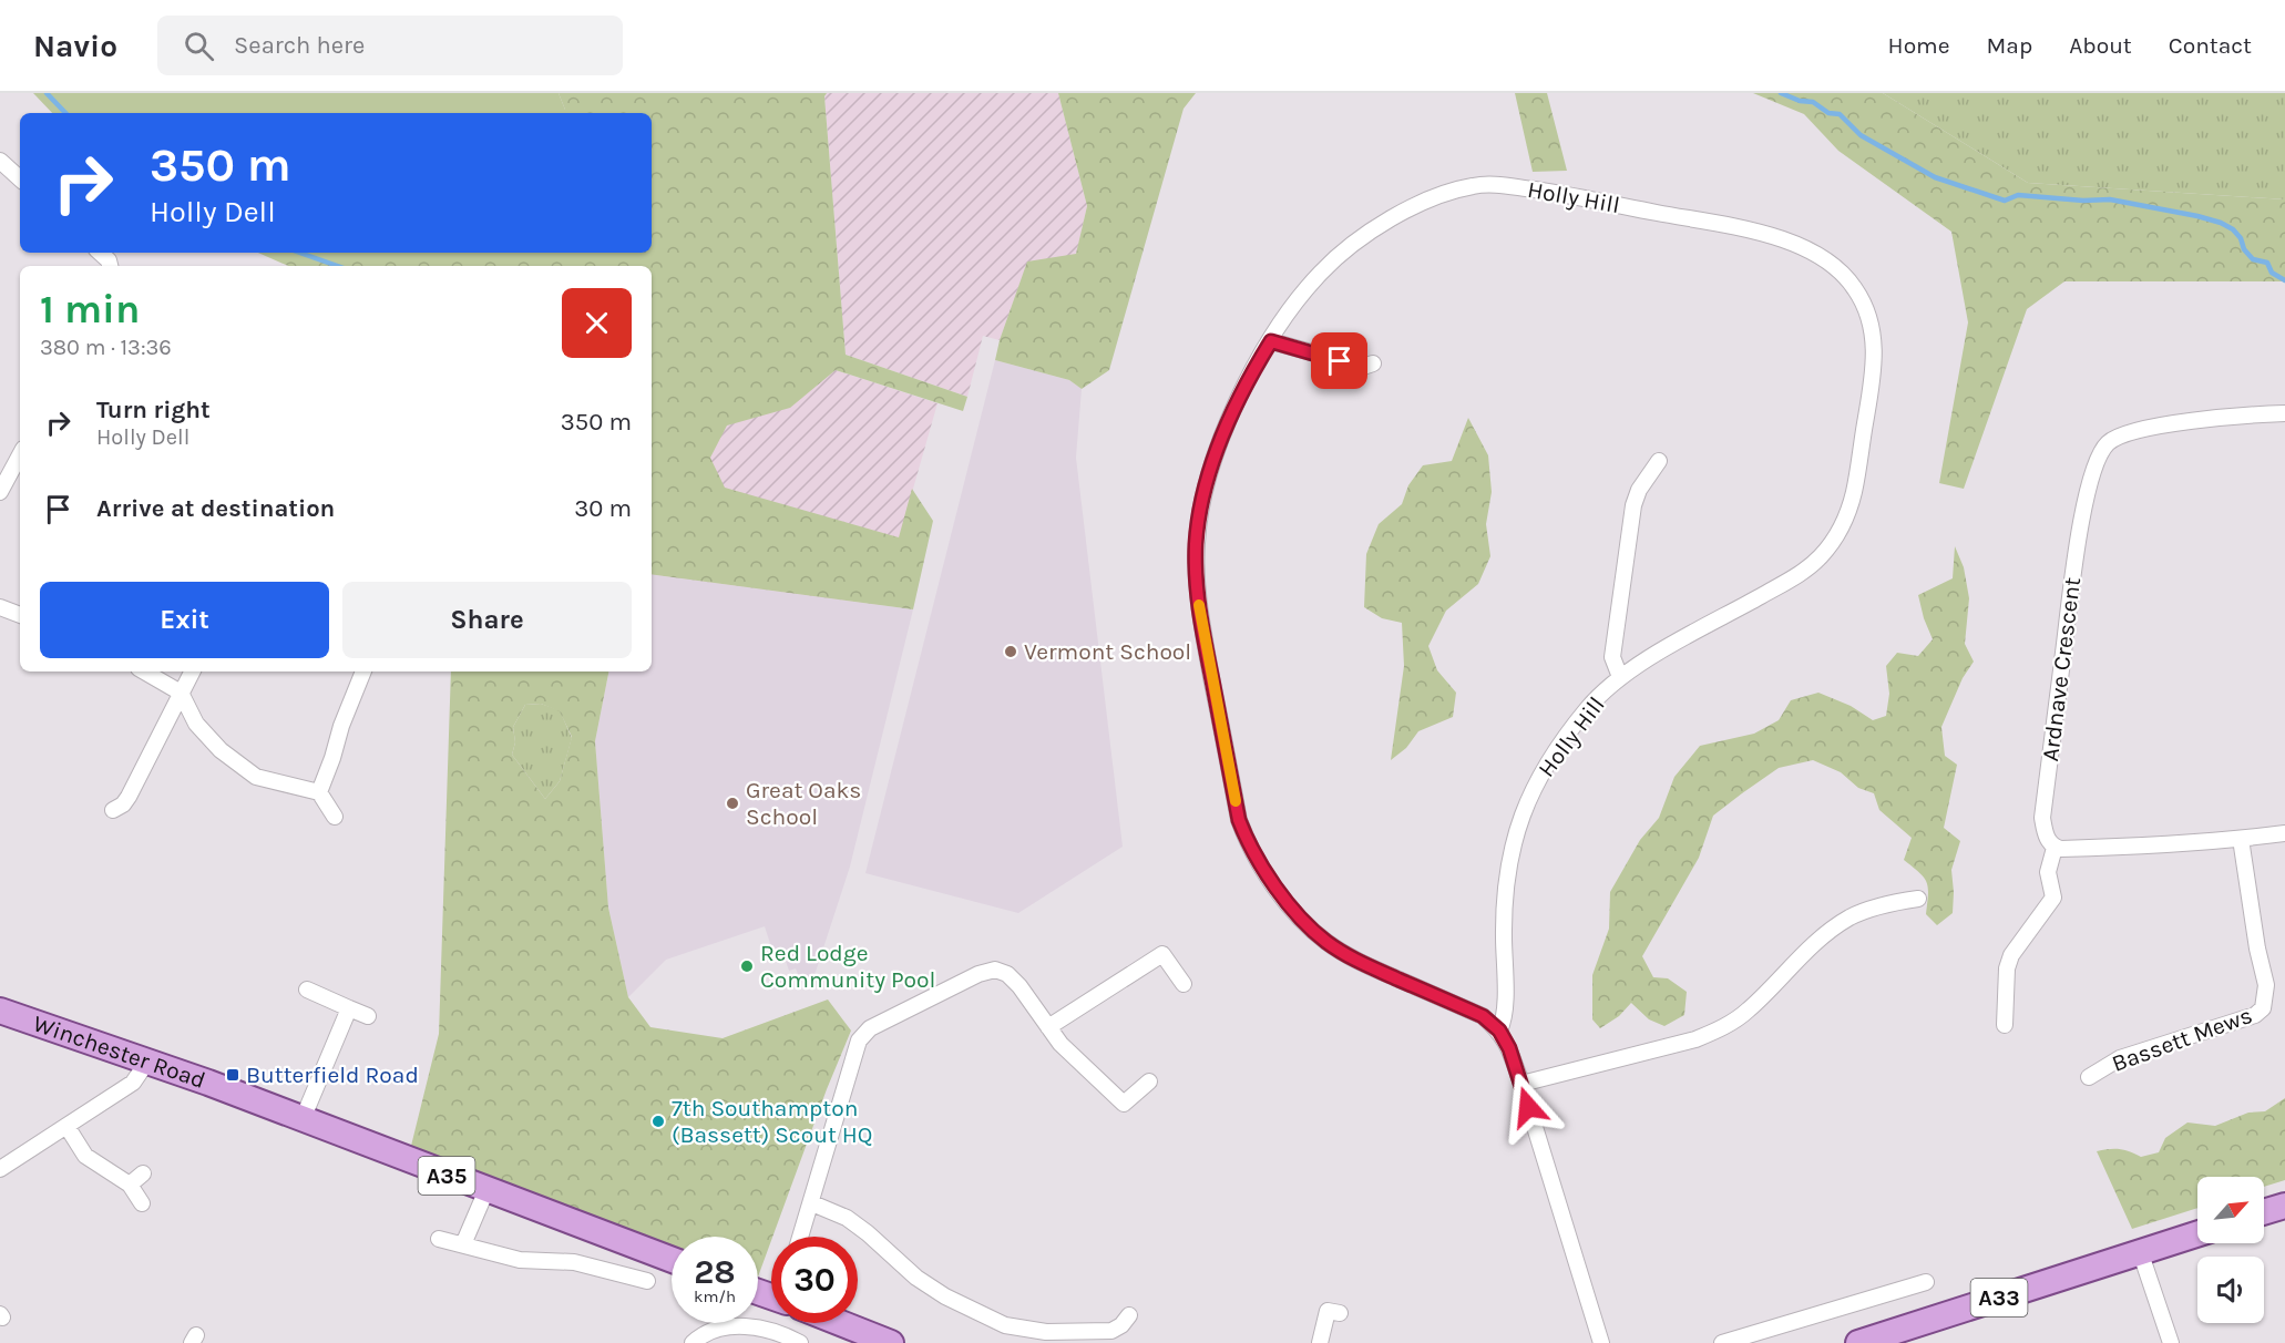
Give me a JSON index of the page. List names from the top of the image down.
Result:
{
  "streets": {
    "main road": ["Winchester Road", "A35", "A33"],
    "street": ["Holly Hill", "Ardnave Crescent", "Bassett Mews"]
  },
  "places": {
    "other": [
      "Vermont School",
      "Great Oaks School",
      "Red Lodge Community Pool",
      "7th Southampton (Bassett) Scout HQ"
    ],
    "transit": ["Butterfield Road"]
  },
  "north": "top right",
  "page": {
    "header": "Navio",
    "search": "Search here",
    "nav": [
      "Home",
      "Map",
      "About",
      "Contact"
    ],
    "turn": ["350 m", "Holly Dell"],
    "heading": ["1 min", "380 m · 13:36"],
    "list": [
      {
        "name": "Turn right",
        "note": "Holly Dell",
        "value": "350 m"
      },
      {
        "name": "Arrive at destination",
        "value": "30 m"
      }
    ],
    "buttons": ["Exit", "Share"],
    "speed": "28 km/h",
    "limit": "30"
  }
}
